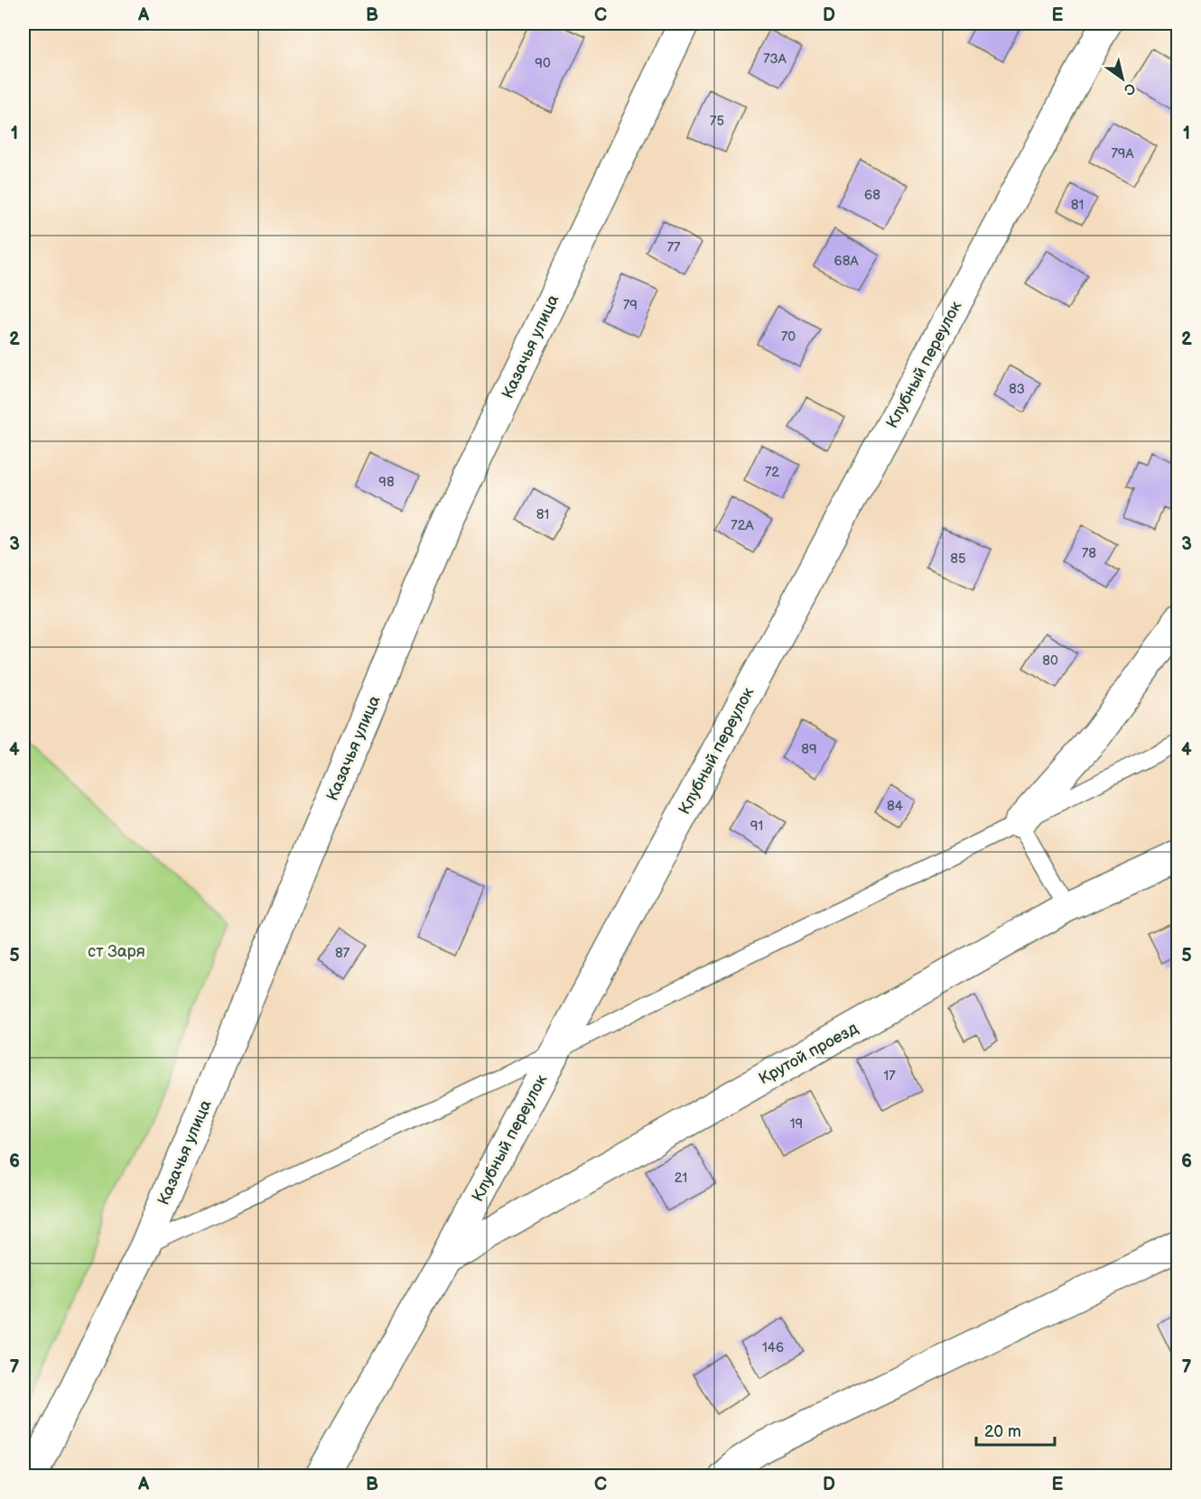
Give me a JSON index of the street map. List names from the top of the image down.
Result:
{
  "streets": {
    "street": ["Казачья улица", "Клубный переулок", "Крутой проезд"]
  },
  "crossings": [
    ["Клубный переулок", "Крутой проезд"]
  ],
  "parks": ["ст Заря"],
  "house_numbers": [
    "73А",
    "90",
    "75",
    "79А",
    "68",
    "81",
    "77",
    "68А",
    "79",
    "70",
    "83",
    "72",
    "98",
    "81",
    "72А",
    "78",
    "85",
    "80",
    "89",
    "84",
    "91",
    "87",
    "17",
    "19",
    "21",
    "146"
  ],
  "scale_bar": "20 m",
  "north": "bottom right",
  "grid": {
    "columns": [
      "A",
      "B",
      "C",
      "D",
      "E"
    ],
    "rows": [
      "1",
      "2",
      "3",
      "4",
      "5",
      "6",
      "7"
    ]
  }
}
